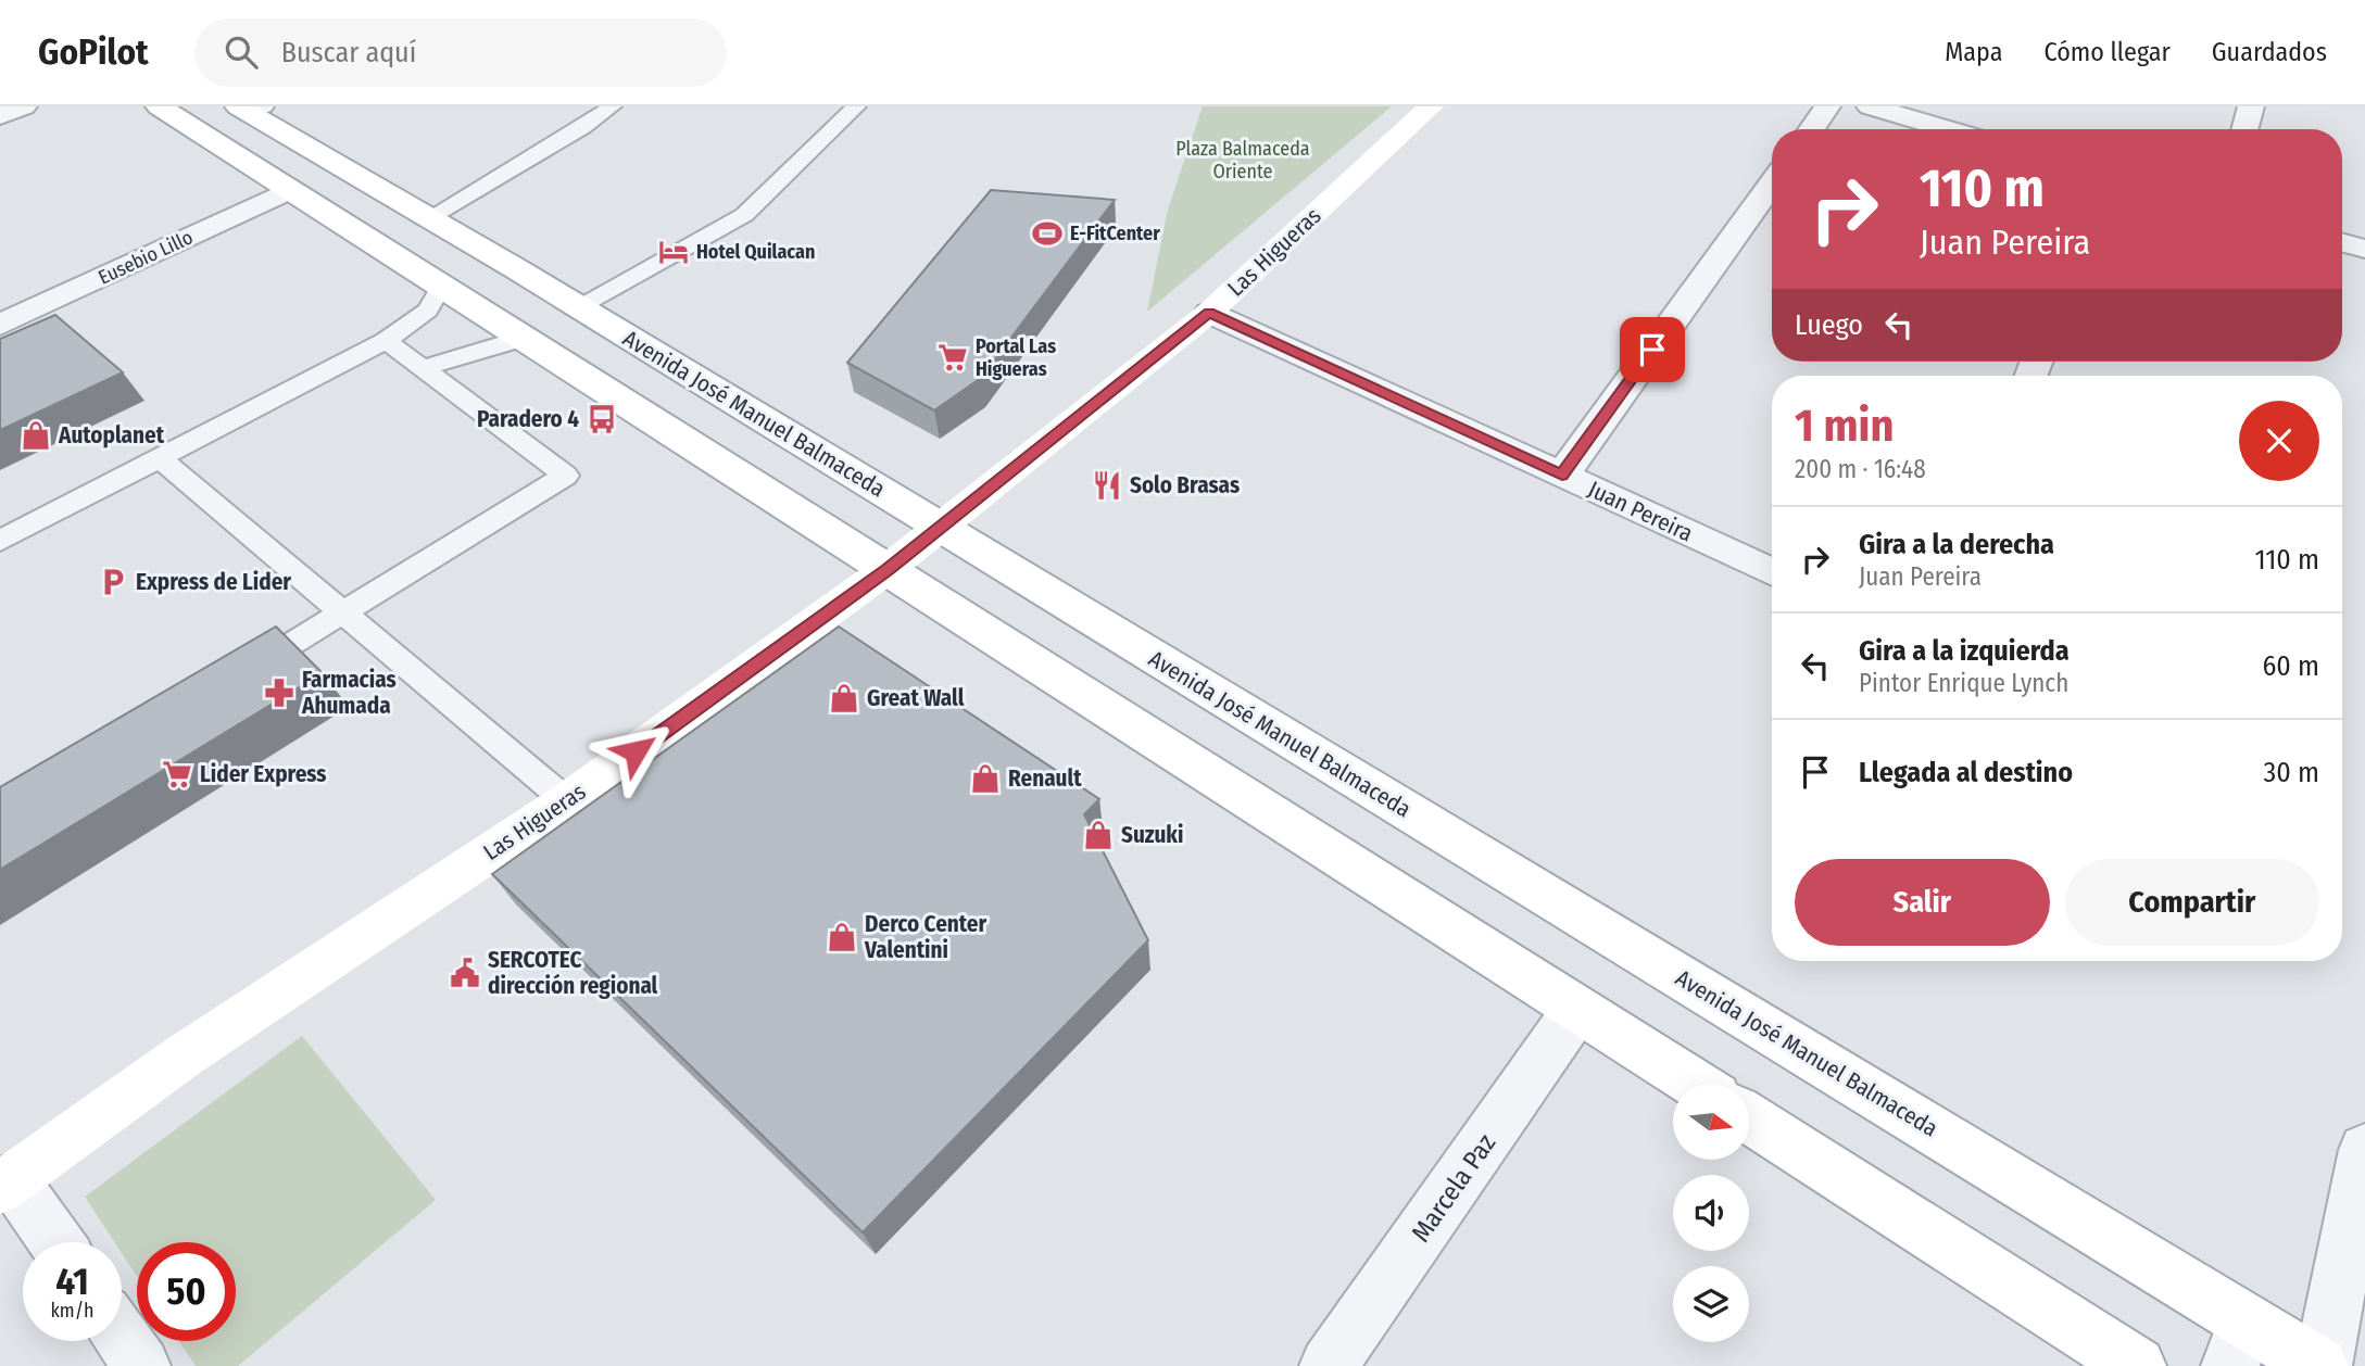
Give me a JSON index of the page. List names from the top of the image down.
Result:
{
  "streets": {
    "main road": ["Las Higueras", "Avenida José Manuel Balmaceda"],
    "street": ["Eusebio Lillo", "Juan Pereira", "Marcela Paz"]
  },
  "crossings": [
    ["Las Higueras", "Avenida José Manuel Balmaceda"],
    ["Las Higueras", "Juan Pereira"]
  ],
  "parks": ["Plaza Balmaceda Oriente"],
  "places": {
    "sports": ["E-FitCenter"],
    "hotel": ["Hotel Quilacan"],
    "supermarket": ["Portal Las Higueras", "Lider Express"],
    "bus stop": ["Paradero 4"],
    "shop": [
      "Autoplanet",
      "Great Wall",
      "Renault",
      "Suzuki",
      "Derco Center Valentini"
    ],
    "restaurant": ["Solo Brasas"],
    "parking": ["Express de Lider"],
    "pharmacy": ["Farmacias Ahumada"],
    "public building": ["SERCOTEC dirección regional"]
  },
  "north": "right",
  "page": {
    "header": "GoPilot",
    "search": "Buscar aquí",
    "nav": ["Mapa", "Cómo llegar", "Guardados"],
    "turn": ["110 m", "Juan Pereira"],
    "then": "Luego",
    "heading": ["1 min", "200 m · 16:48"],
    "list": [
      {
        "name": "Gira a la derecha",
        "note": "Juan Pereira",
        "value": "110 m"
      },
      {
        "name": "Gira a la izquierda",
        "note": "Pintor Enrique Lynch",
        "value": "60 m"
      },
      {
        "name": "Llegada al destino",
        "value": "30 m"
      }
    ],
    "buttons": ["Salir", "Compartir"],
    "speed": "41 km/h",
    "limit": "50"
  }
}
